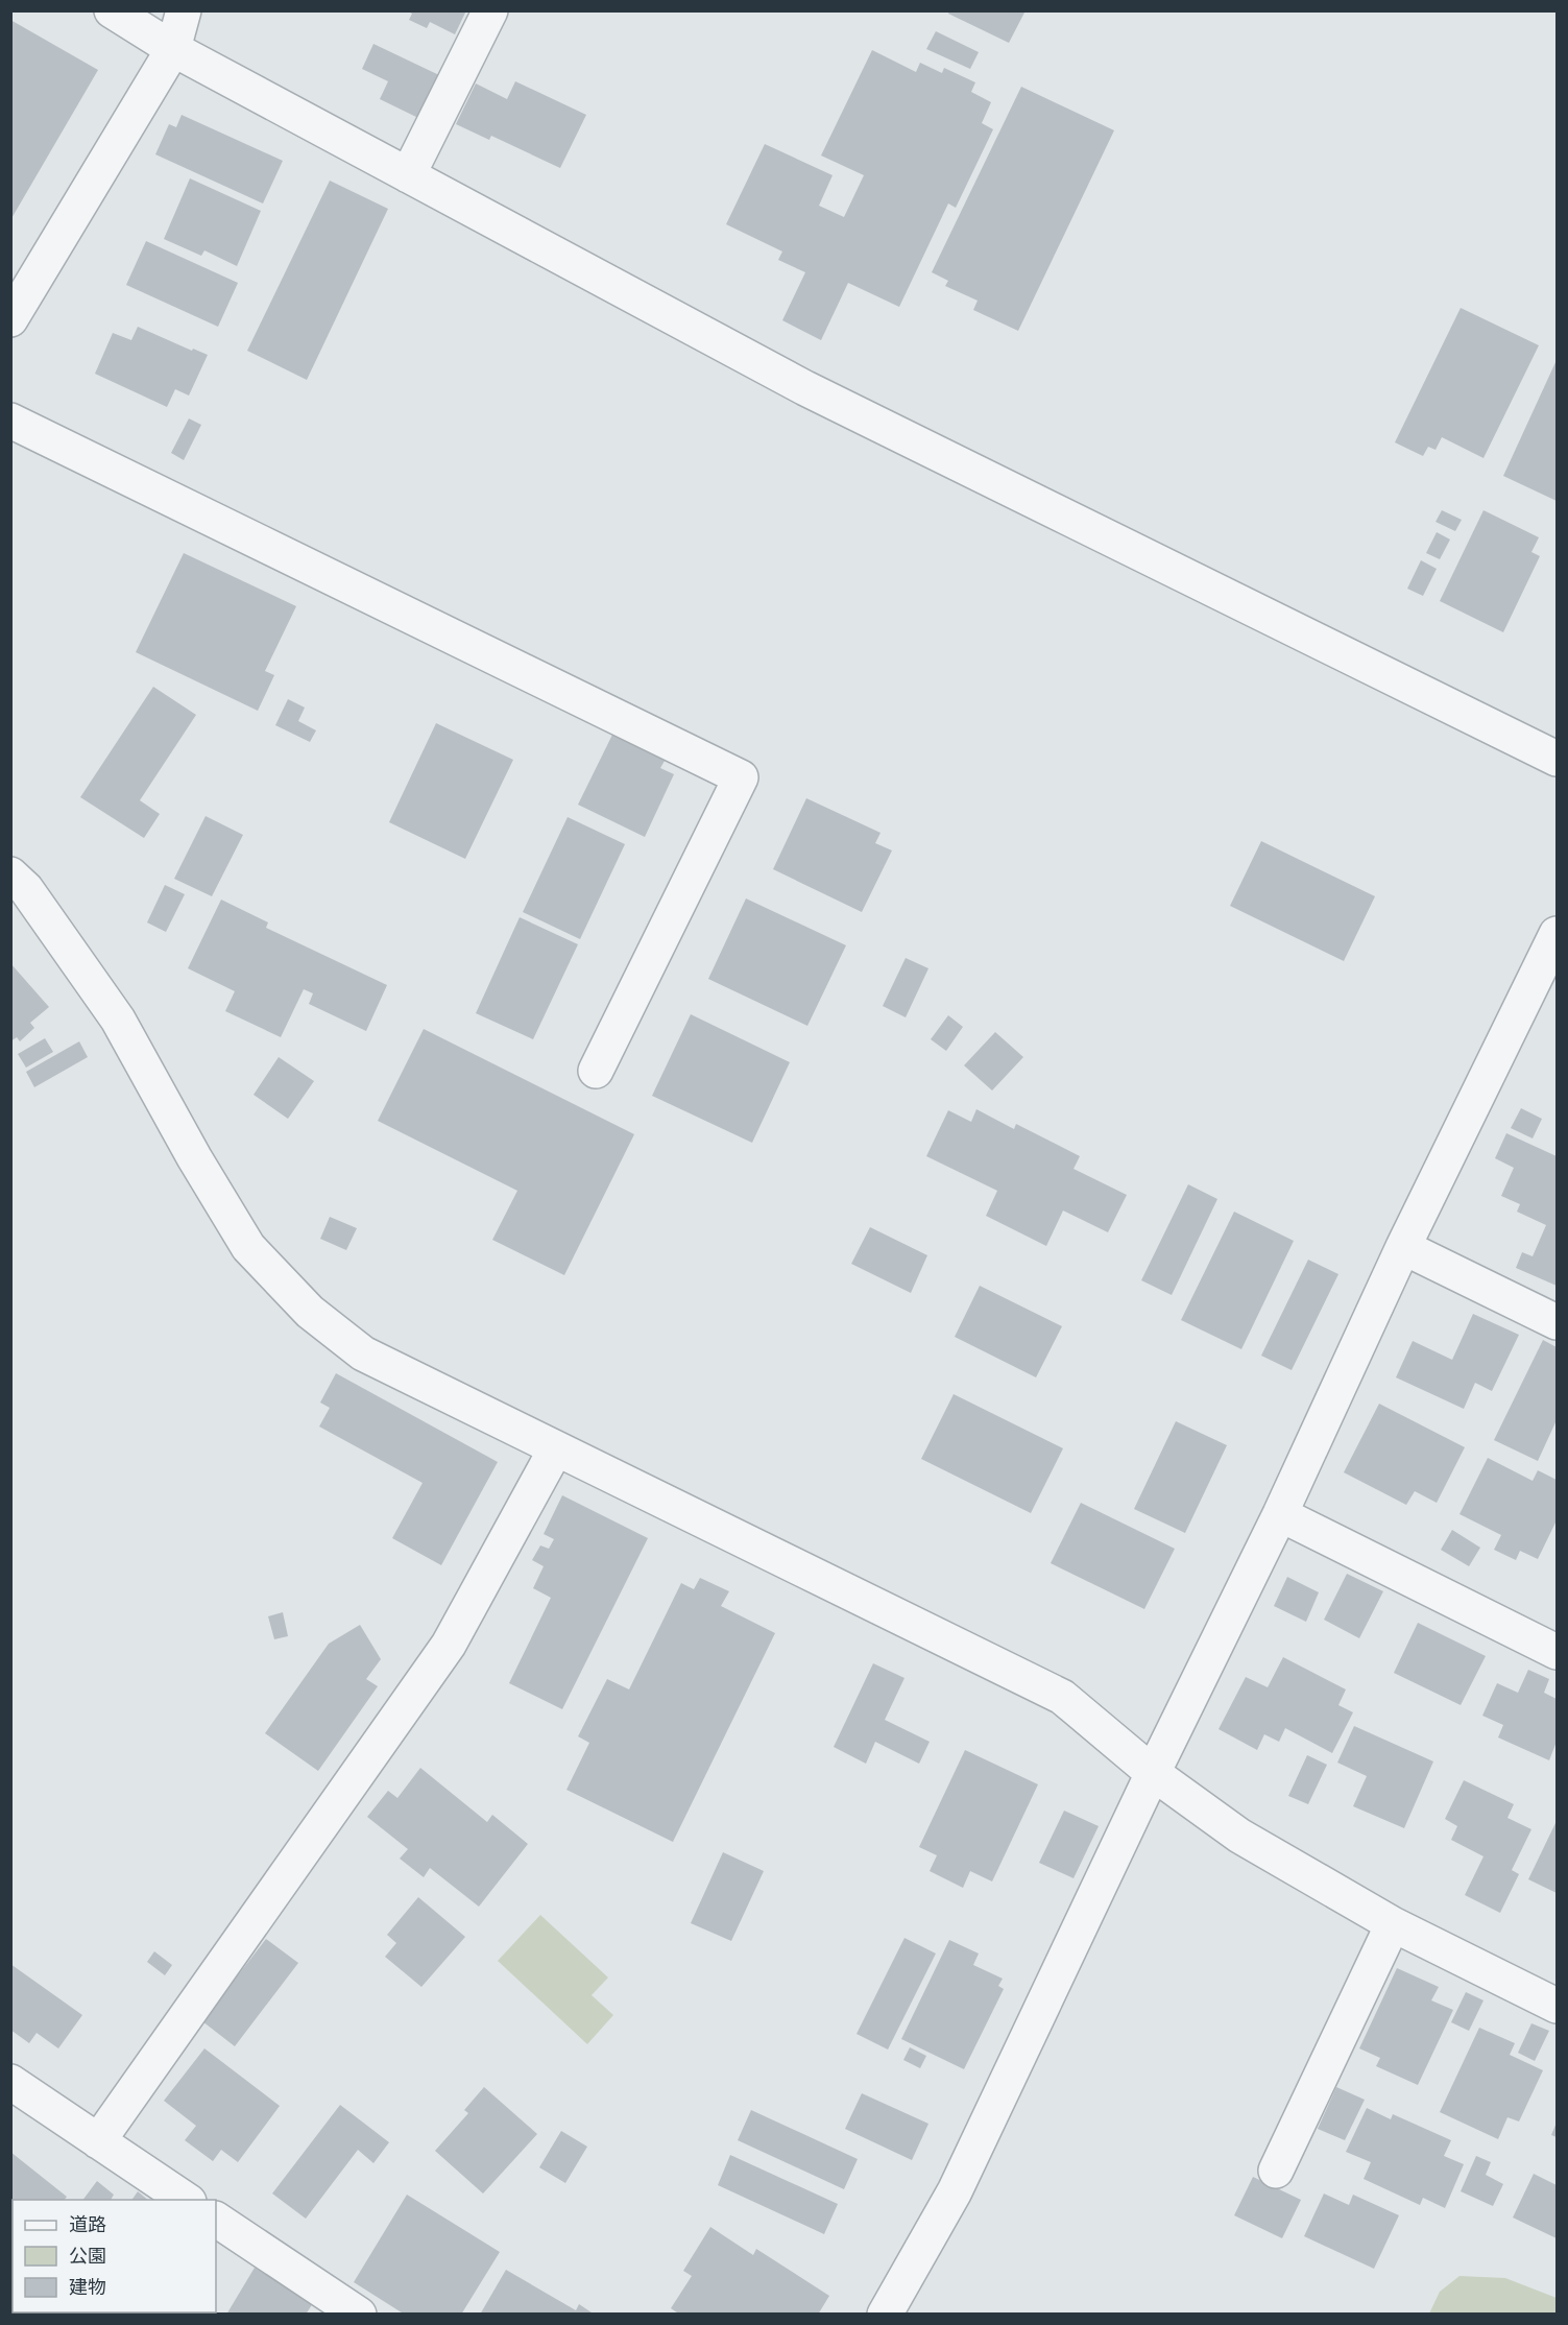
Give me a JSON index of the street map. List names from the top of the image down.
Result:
{
  "legend": ["道路", "公園", "建物"]
}
